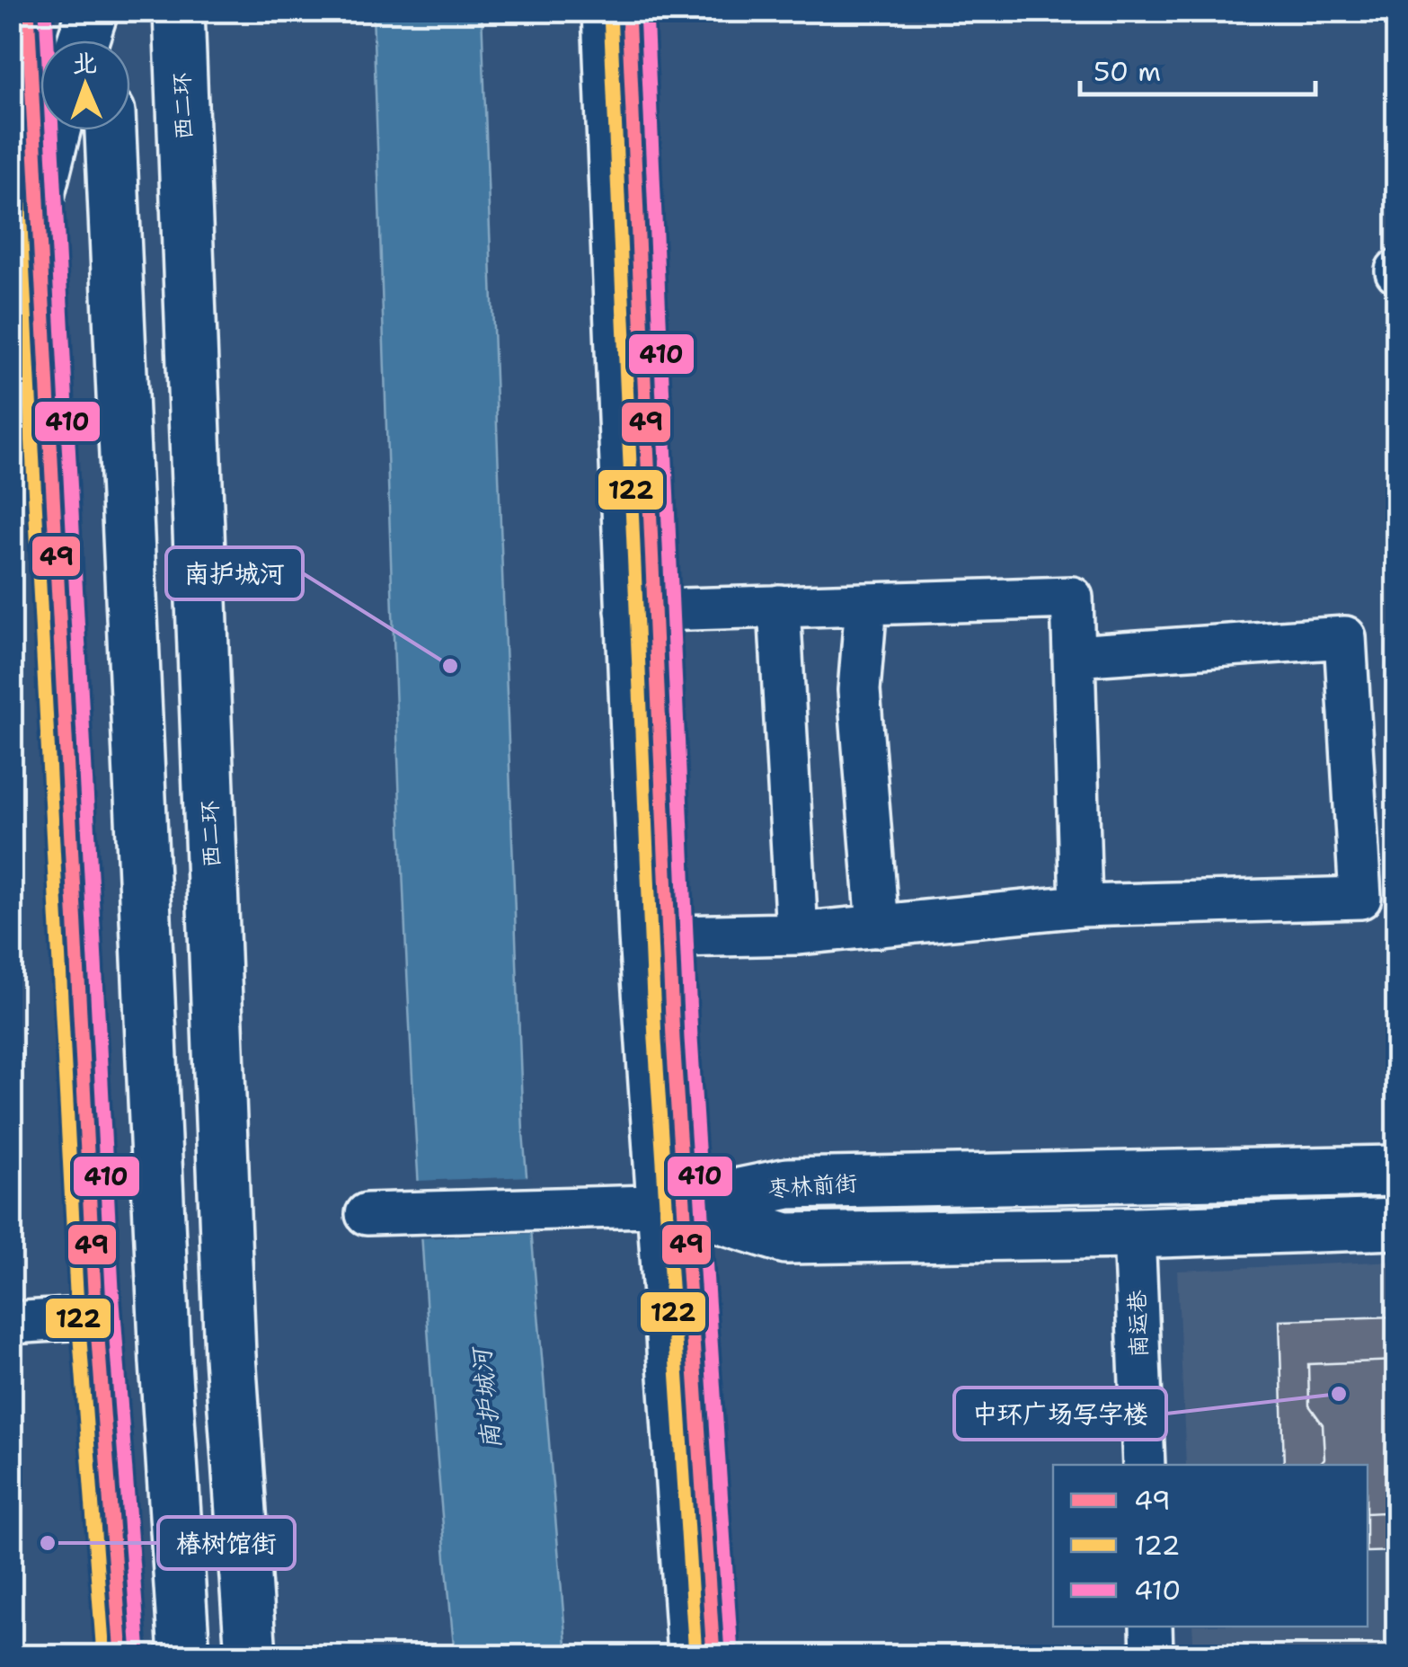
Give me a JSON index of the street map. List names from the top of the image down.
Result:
{
  "streets": {
    "main road": ["西二环", "枣林前街"],
    "street": ["南运巷"]
  },
  "crossings": [
    ["枣林前街", "南运巷"]
  ],
  "water": ["南护城河"],
  "places": ["南护城河", "中环广场写字楼", "椿树馆街"],
  "lines": ["transit line 49", "transit line 410", "transit line 122"],
  "legend": ["49", "122", "410"],
  "scale_bar": "50 m",
  "north": "top"
}
